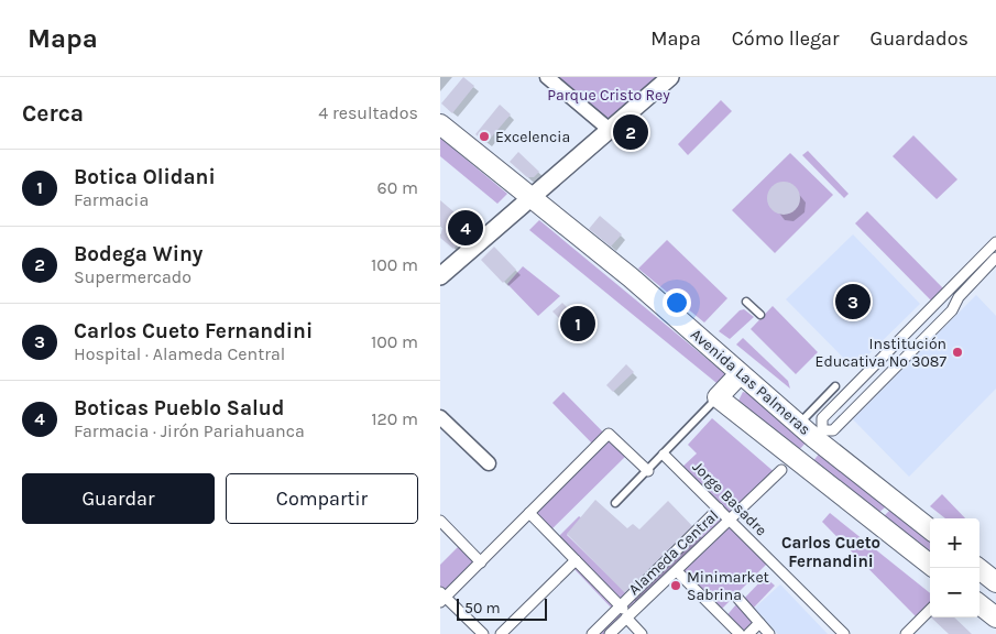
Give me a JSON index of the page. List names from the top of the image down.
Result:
{
  "streets": {
    "main road": ["Avenida Las Palmeras"],
    "street": ["Jorge Basadre", "Alameda Central"]
  },
  "crossings": [
    ["Jorge Basadre", "Alameda Central"]
  ],
  "districts": ["Carlos Cueto Fernandini"],
  "parks": ["Parque Cristo Rey"],
  "places": ["Excelencia", "Institución Educativa Nº 3087", "Minimarket Sabrina"],
  "scale_bar": "50 m",
  "page": {
    "header": "Mapa",
    "nav": ["Mapa", "Cómo llegar", "Guardados"],
    "heading": ["Cerca", "4 resultados"],
    "pins": [
      "2",
      "4",
      "3",
      "1"
    ],
    "list": [
      {
        "mark": "1",
        "name": "Botica Olidani",
        "note": "Farmacia",
        "value": "60 m"
      },
      {
        "mark": "2",
        "name": "Bodega Winy",
        "note": "Supermercado",
        "value": "100 m"
      },
      {
        "mark": "3",
        "name": "Carlos Cueto Fernandini",
        "note": "Hospital · Alameda Central",
        "value": "100 m"
      },
      {
        "mark": "4",
        "name": "Boticas Pueblo Salud",
        "note": "Farmacia · Jirón Pariahuanca",
        "value": "120 m"
      }
    ],
    "buttons": ["Guardar", "Compartir"],
    "map_buttons": ["+", "−"],
    "scale": "50 m"
  }
}
